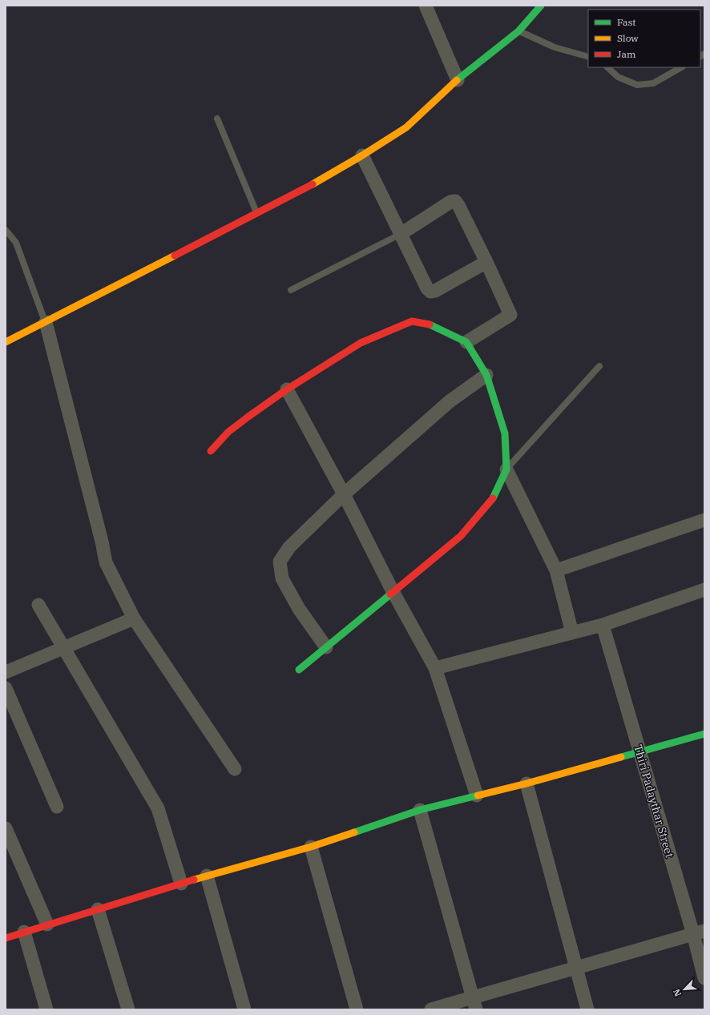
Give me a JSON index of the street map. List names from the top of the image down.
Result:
{
  "streets": {
    "street": ["Thiri Padaythar Street"]
  },
  "legend": ["Fast", "Slow", "Jam"],
  "north": "bottom left"
}
